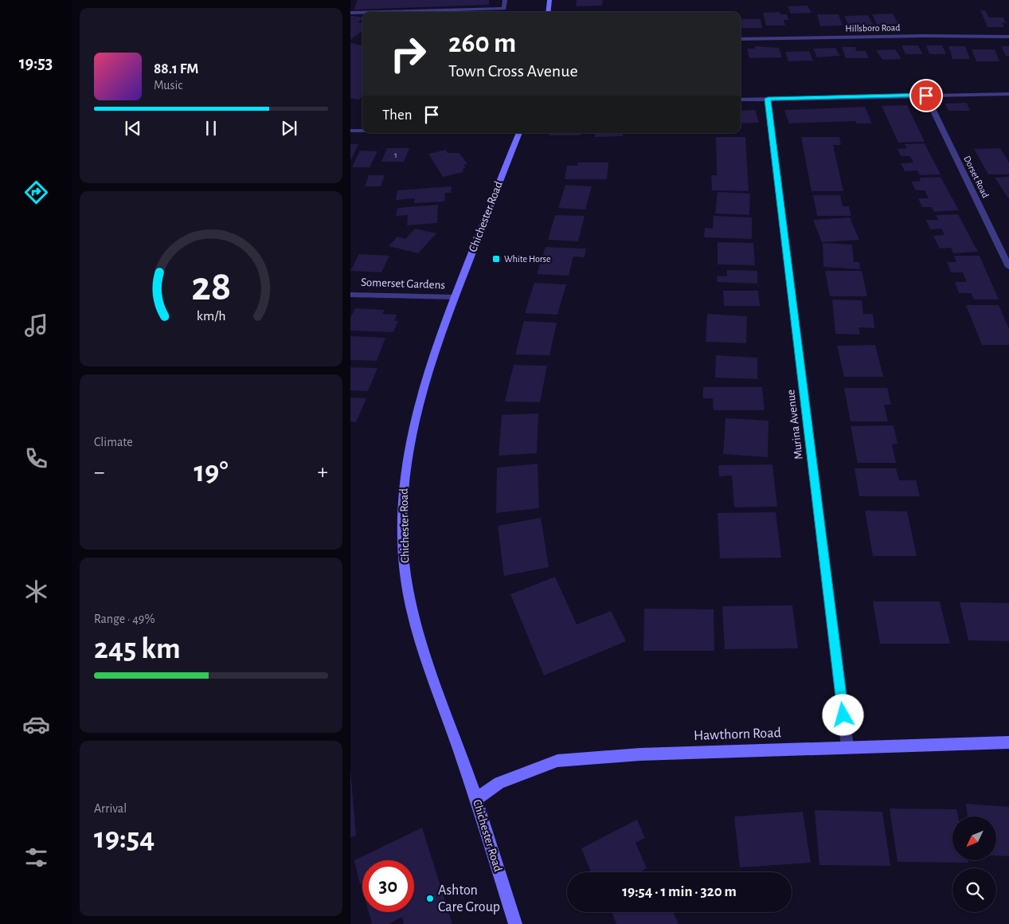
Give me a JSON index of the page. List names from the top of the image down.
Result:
{
  "streets": {
    "main road": ["Chichester Road", "Hawthorn Road"],
    "street": [
      "Hillsboro Road",
      "Dorset Road",
      "Somerset Gardens",
      "Murina Avenue"
    ]
  },
  "crossings": [
    ["Chichester Road", "Somerset Gardens"],
    ["Chichester Road", "Hawthorn Road"],
    ["Murina Avenue", "Hawthorn Road"]
  ],
  "places": {
    "transit": ["White Horse"],
    "other": ["Ashton Care Group"]
  },
  "house_numbers": ["1"],
  "north": "bottom left",
  "page": {
    "tabs": "19:53",
    "turn": ["260 m", "Town Cross Avenue"],
    "song": ["88.1 FM", "Music"],
    "then": "Then",
    "tile": [
      "Climate",
      ["Range · 49%", "245 km"],
      ["Arrival", "19:54"]
    ],
    "heat": ["−", "19°", "+"],
    "limit": "30",
    "trip": "19:54 · 1 min · 320 m",
    "gauge": ["28", "km/h"]
  }
}
